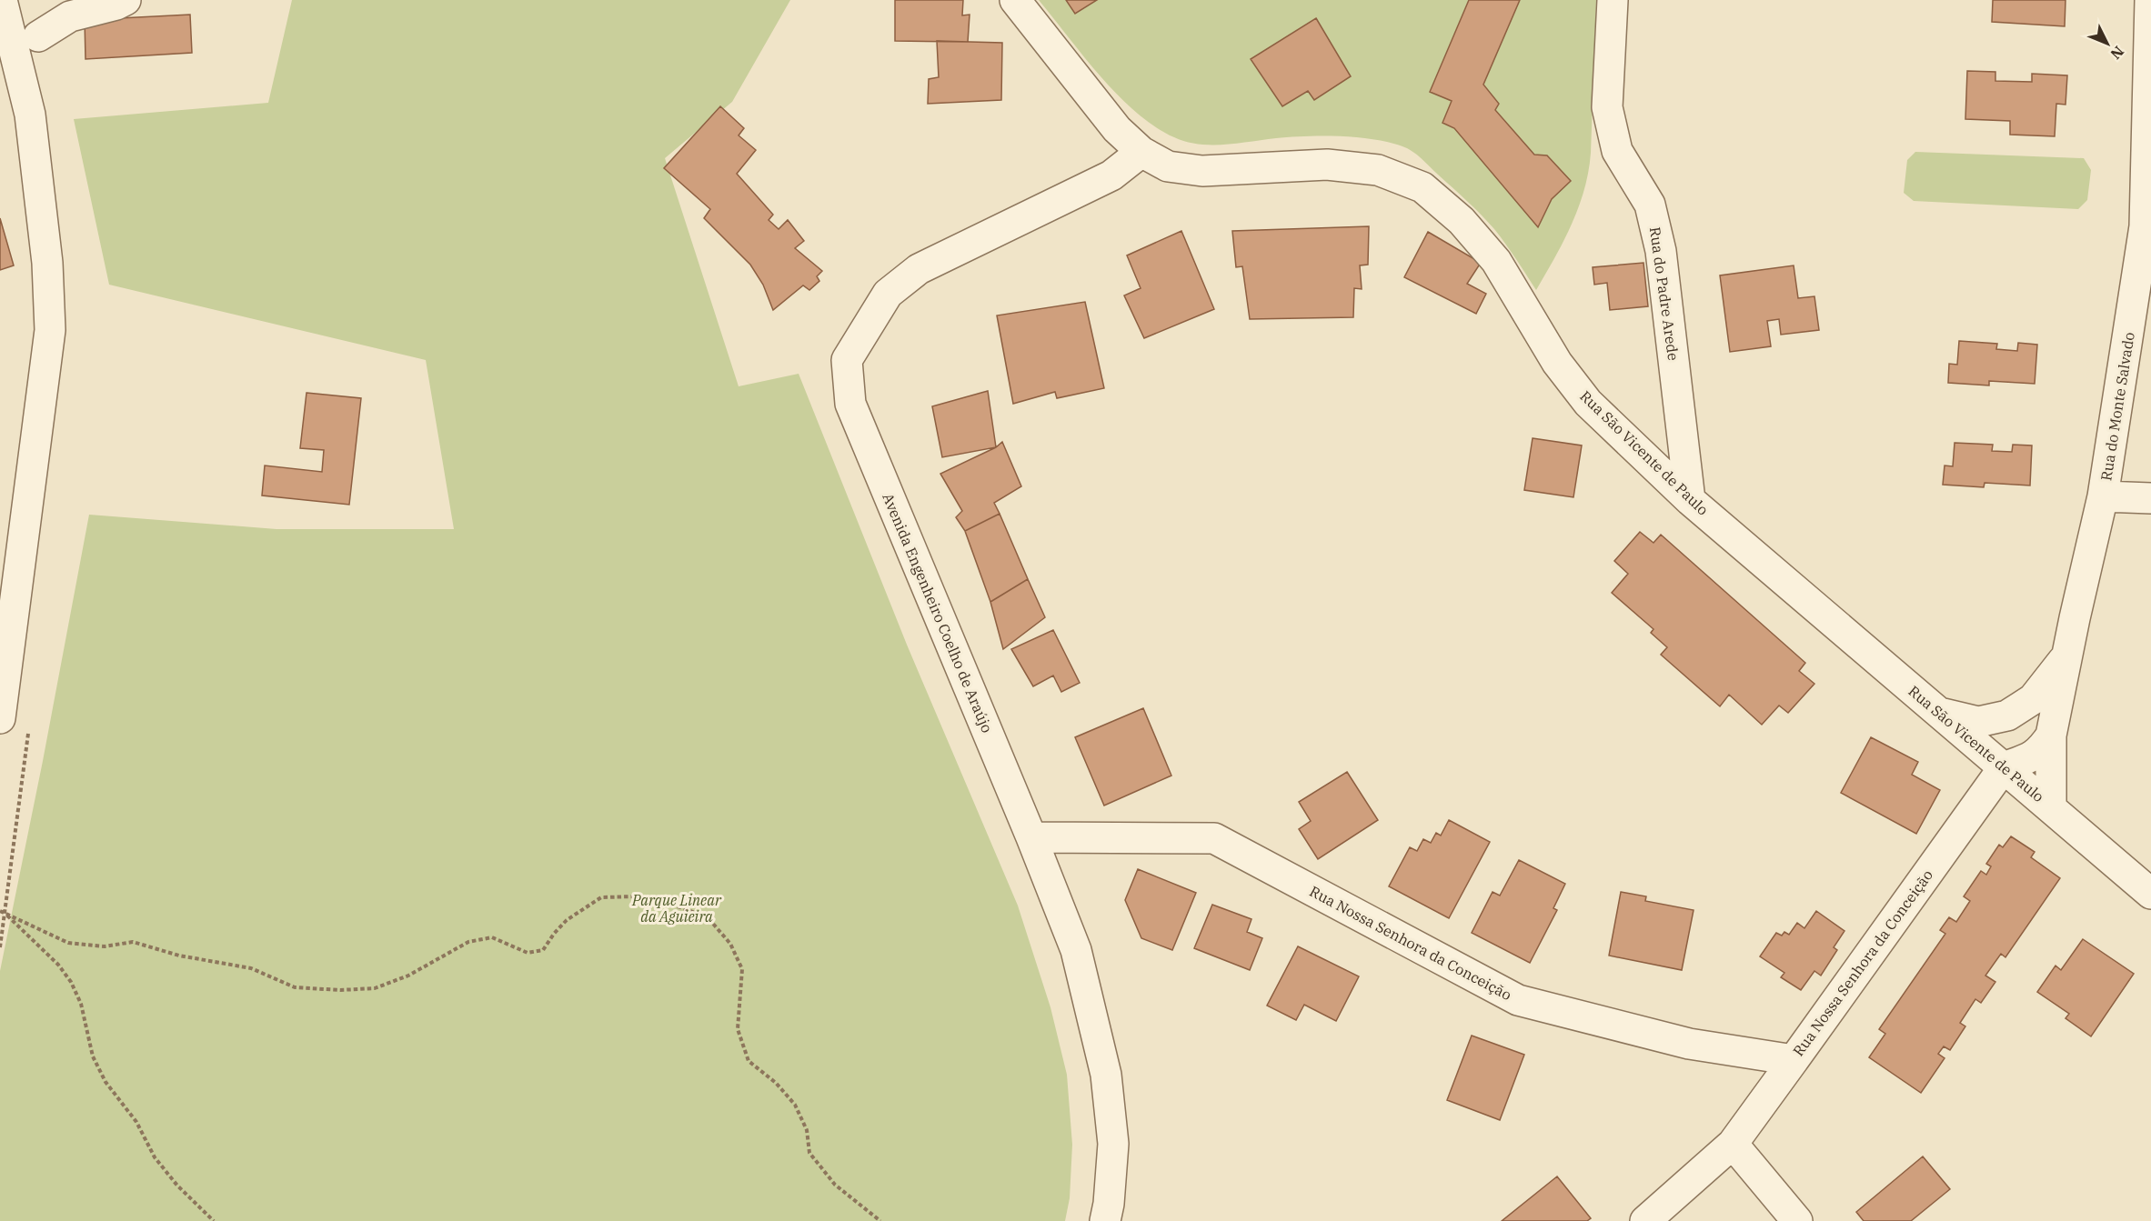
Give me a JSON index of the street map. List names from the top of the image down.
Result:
{
  "streets": {
    "street": [
      "Rua do Padre Arede",
      "Rua do Monte Salvado",
      "Rua São Vicente de Paulo",
      "Avenida Engenheiro Coelho de Araújo",
      "Rua Nossa Senhora da Conceição"
    ]
  },
  "crossings": [
    ["Rua do Padre Arede", "Rua São Vicente de Paulo"],
    ["Rua do Monte Salvado", "Rua São Vicente de Paulo"],
    ["Rua São Vicente de Paulo", "Avenida Engenheiro Coelho de Araújo"],
    ["Rua São Vicente de Paulo", "Rua Nossa Senhora da Conceição"],
    ["Avenida Engenheiro Coelho de Araújo", "Rua Nossa Senhora da Conceição"]
  ],
  "parks": ["Parque Linear da Aguieira"],
  "north": "bottom right"
}
